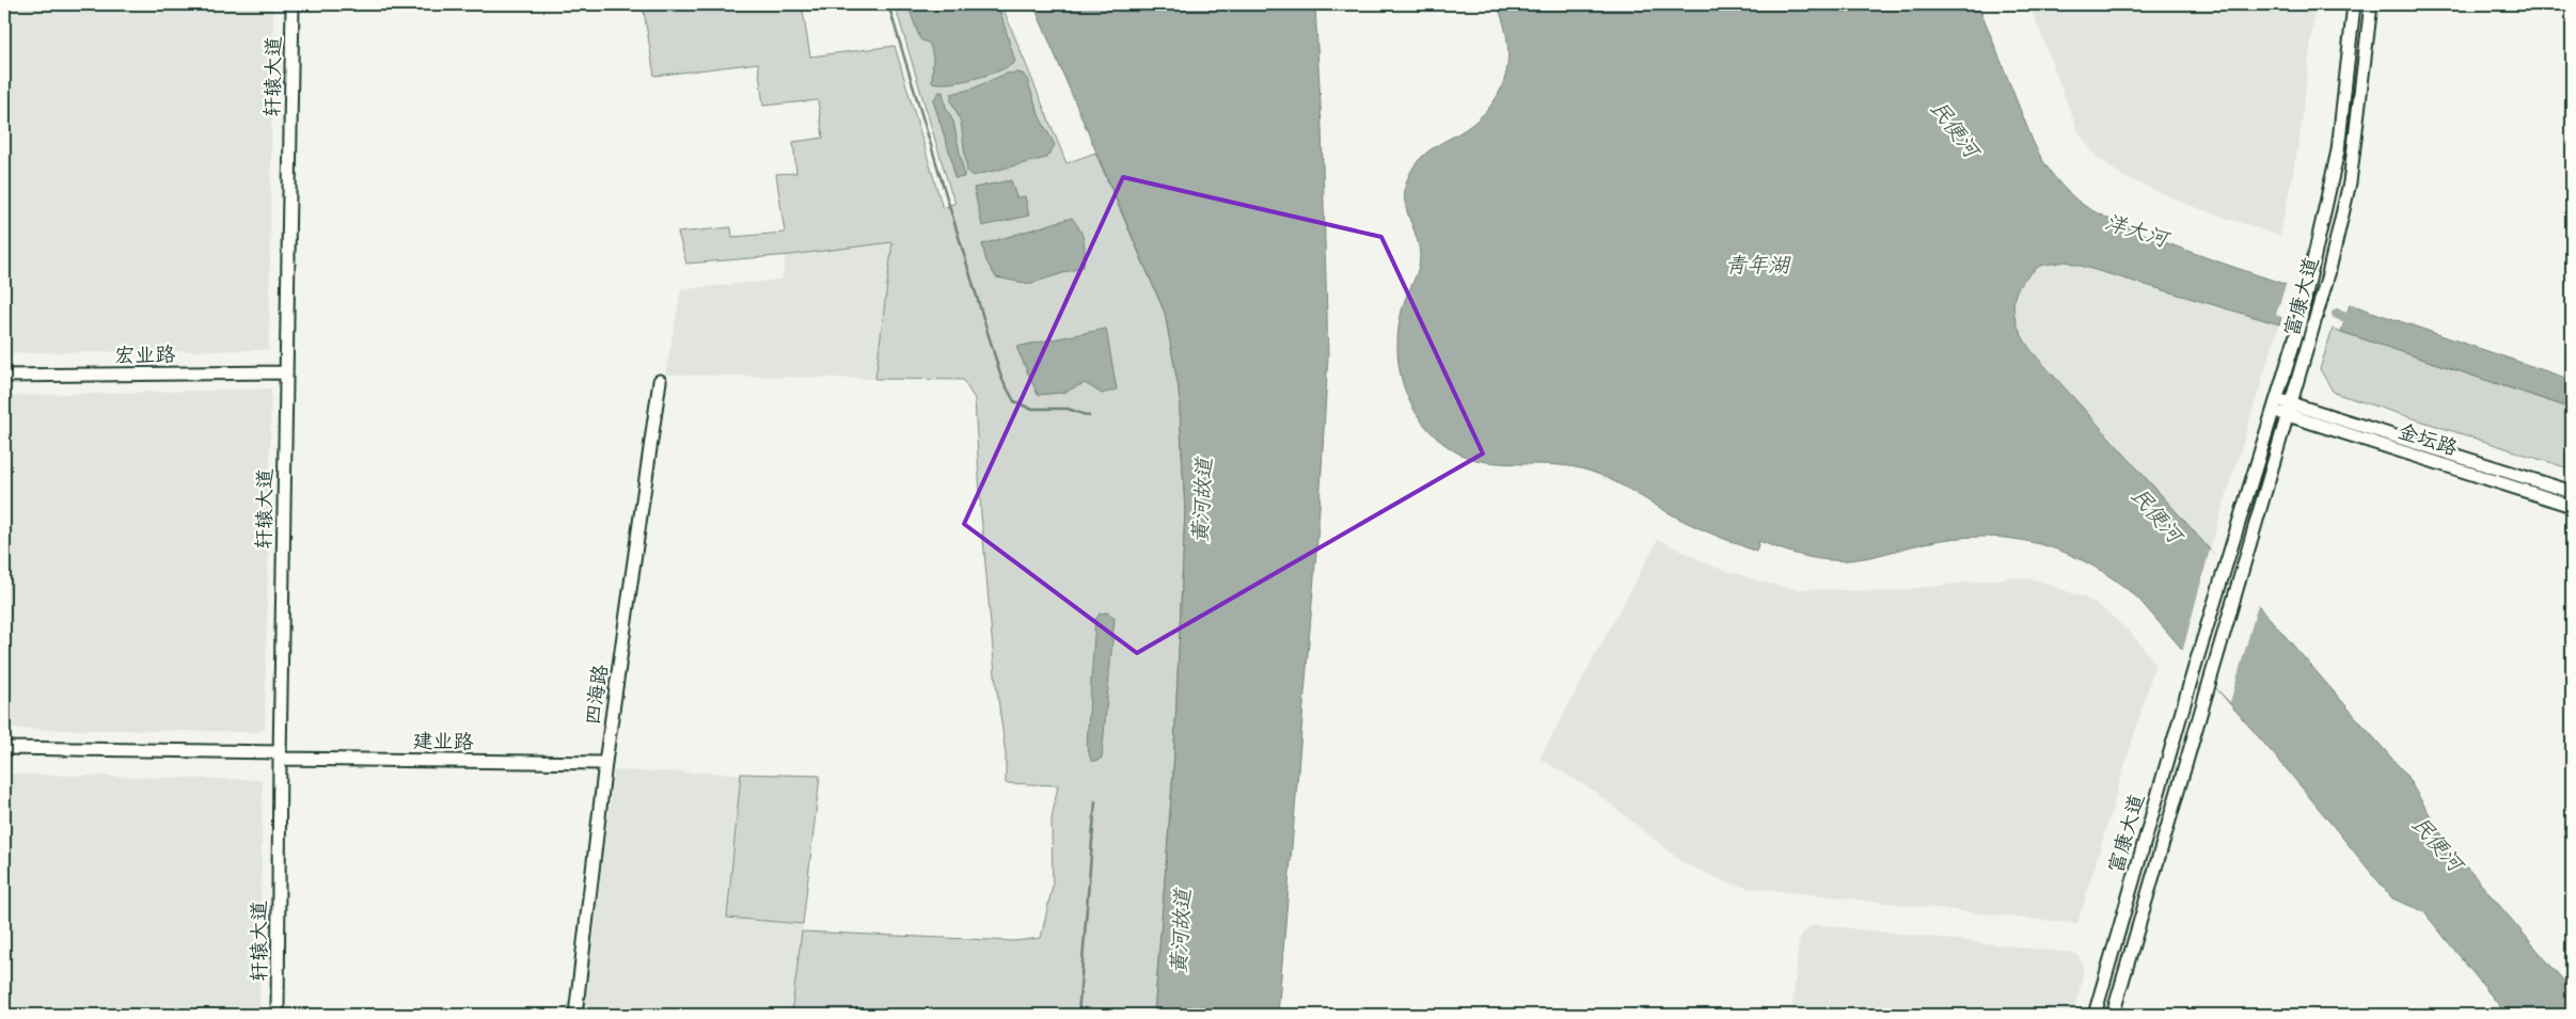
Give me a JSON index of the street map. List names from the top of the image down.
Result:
{
  "streets": {
    "street": [
      "轩辕大道",
      "富康大道",
      "宏业路",
      "金坛路",
      "四海路",
      "建业路"
    ]
  },
  "crossings": [
    ["轩辕大道", "宏业路"],
    ["轩辕大道", "建业路"],
    ["富康大道", "金坛路"],
    ["四海路", "建业路"]
  ],
  "water": [
    "民便河",
    "洋大河",
    "青年湖",
    "黄河故道"
  ]
}
